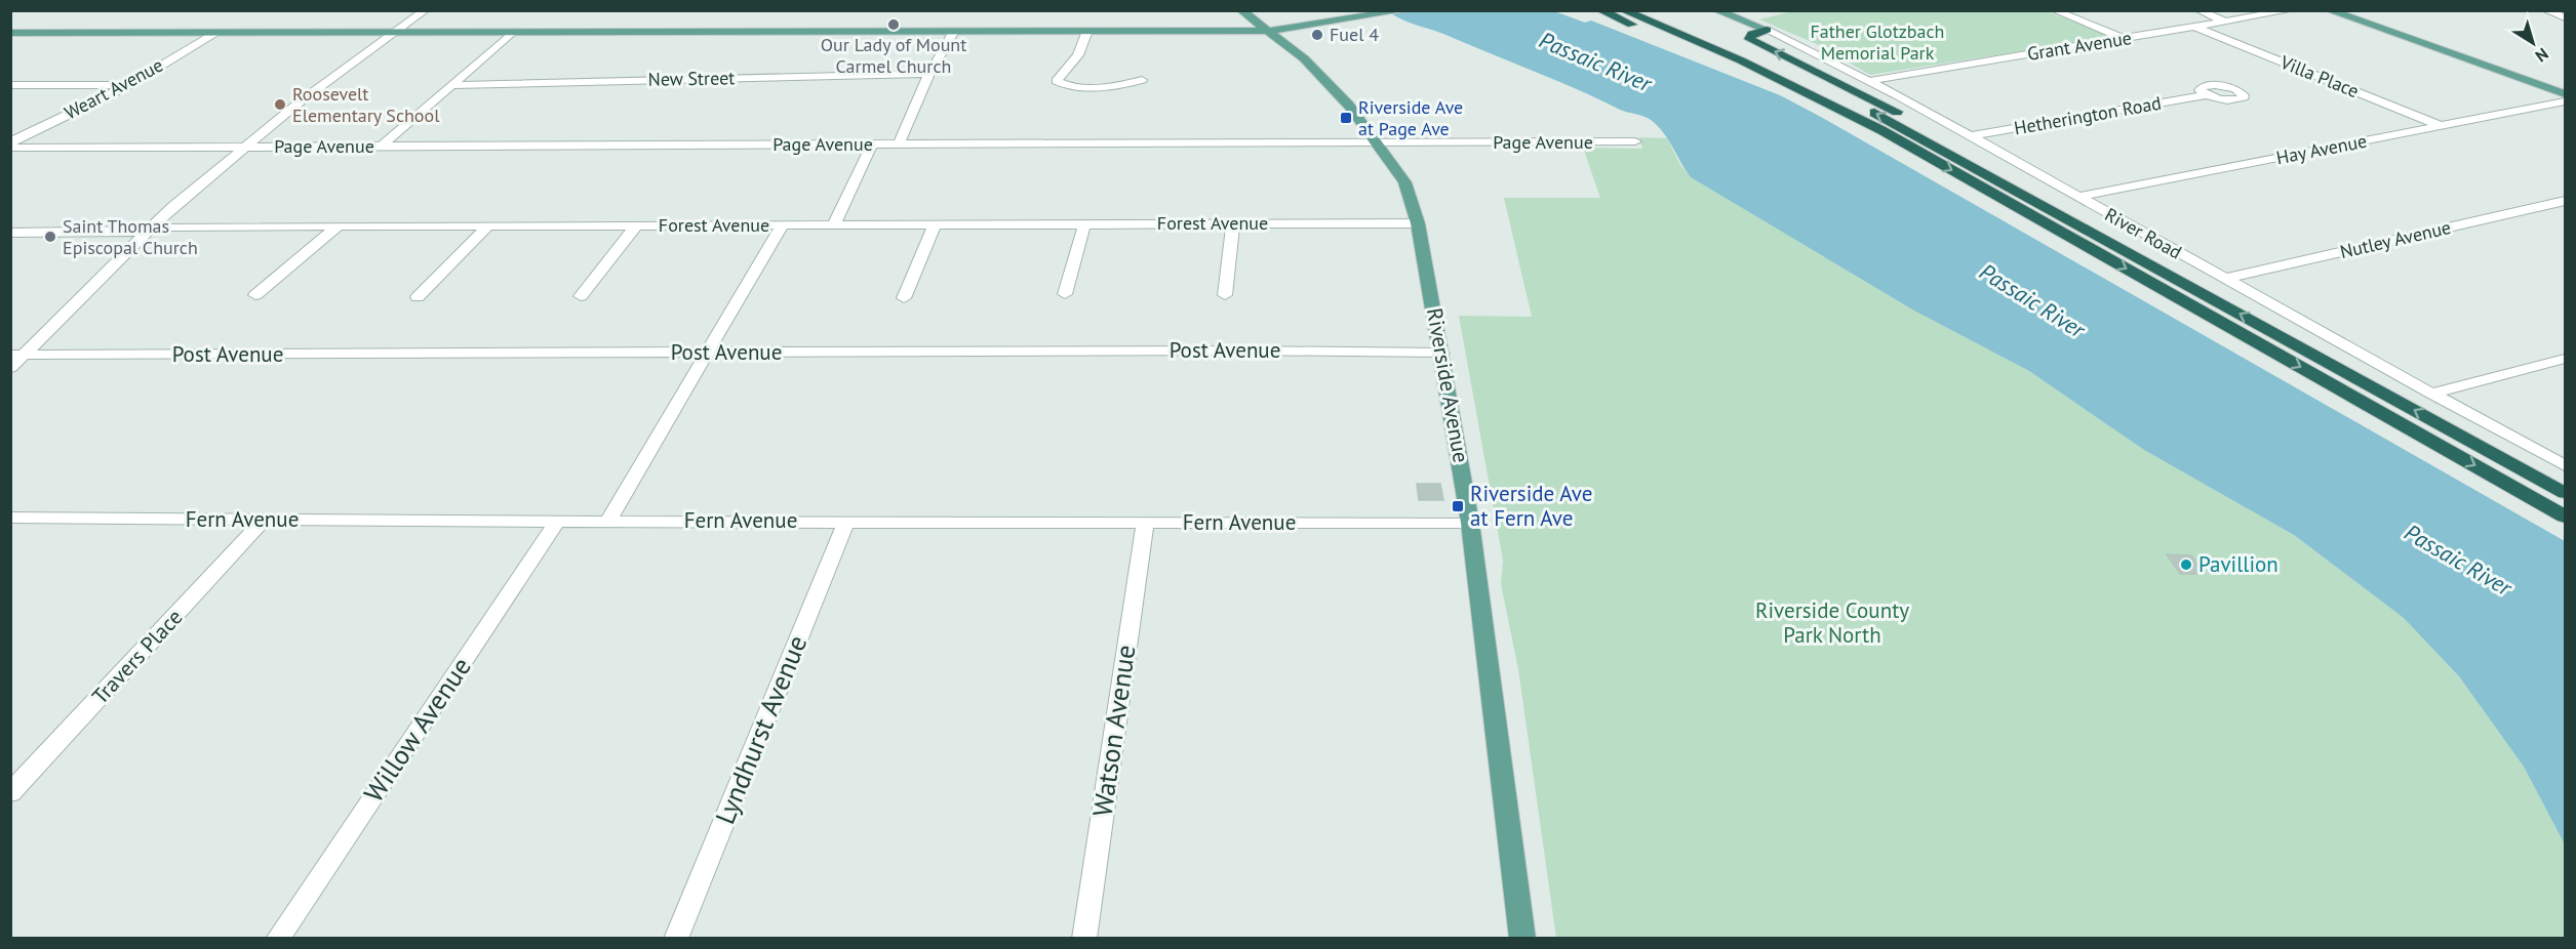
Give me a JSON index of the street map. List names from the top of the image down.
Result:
{
  "streets": {
    "main road": ["River Road", "Riverside Avenue"],
    "street": [
      "Grant Avenue",
      "Villa Place",
      "New Street",
      "Weart Avenue",
      "Hetherington Road",
      "Page Avenue",
      "Hay Avenue",
      "Forest Avenue",
      "Nutley Avenue",
      "Post Avenue",
      "Fern Avenue",
      "Travers Place",
      "Willow Avenue",
      "Lyndhurst Avenue",
      "Watson Avenue"
    ]
  },
  "crossings": [
    ["Grant Avenue", "Villa Place"],
    ["Grant Avenue", "River Road"],
    ["Villa Place", "Hay Avenue"],
    ["Hetherington Road", "River Road"],
    ["Page Avenue", "Riverside Avenue"],
    ["Hay Avenue", "River Road"],
    ["Forest Avenue", "Riverside Avenue"],
    ["River Road", "Nutley Avenue"],
    ["Post Avenue", "Riverside Avenue"],
    ["Riverside Avenue", "Fern Avenue"],
    ["Fern Avenue", "Travers Place"],
    ["Fern Avenue", "Willow Avenue"],
    ["Fern Avenue", "Lyndhurst Avenue"],
    ["Fern Avenue", "Watson Avenue"]
  ],
  "water": ["Passaic River"],
  "parks": ["Father Glotzbach Memorial Park", "Riverside County Park North"],
  "places": {
    "other": [
      "Our Lady of Mount Carmel Church",
      "Fuel 4",
      "Roosevelt Elementary School",
      "Saint Thomas Episcopal Church",
      "Pavillion"
    ],
    "transit": ["Riverside Ave at Page Ave", "Riverside Ave at Fern Ave"]
  },
  "north": "bottom right"
}
